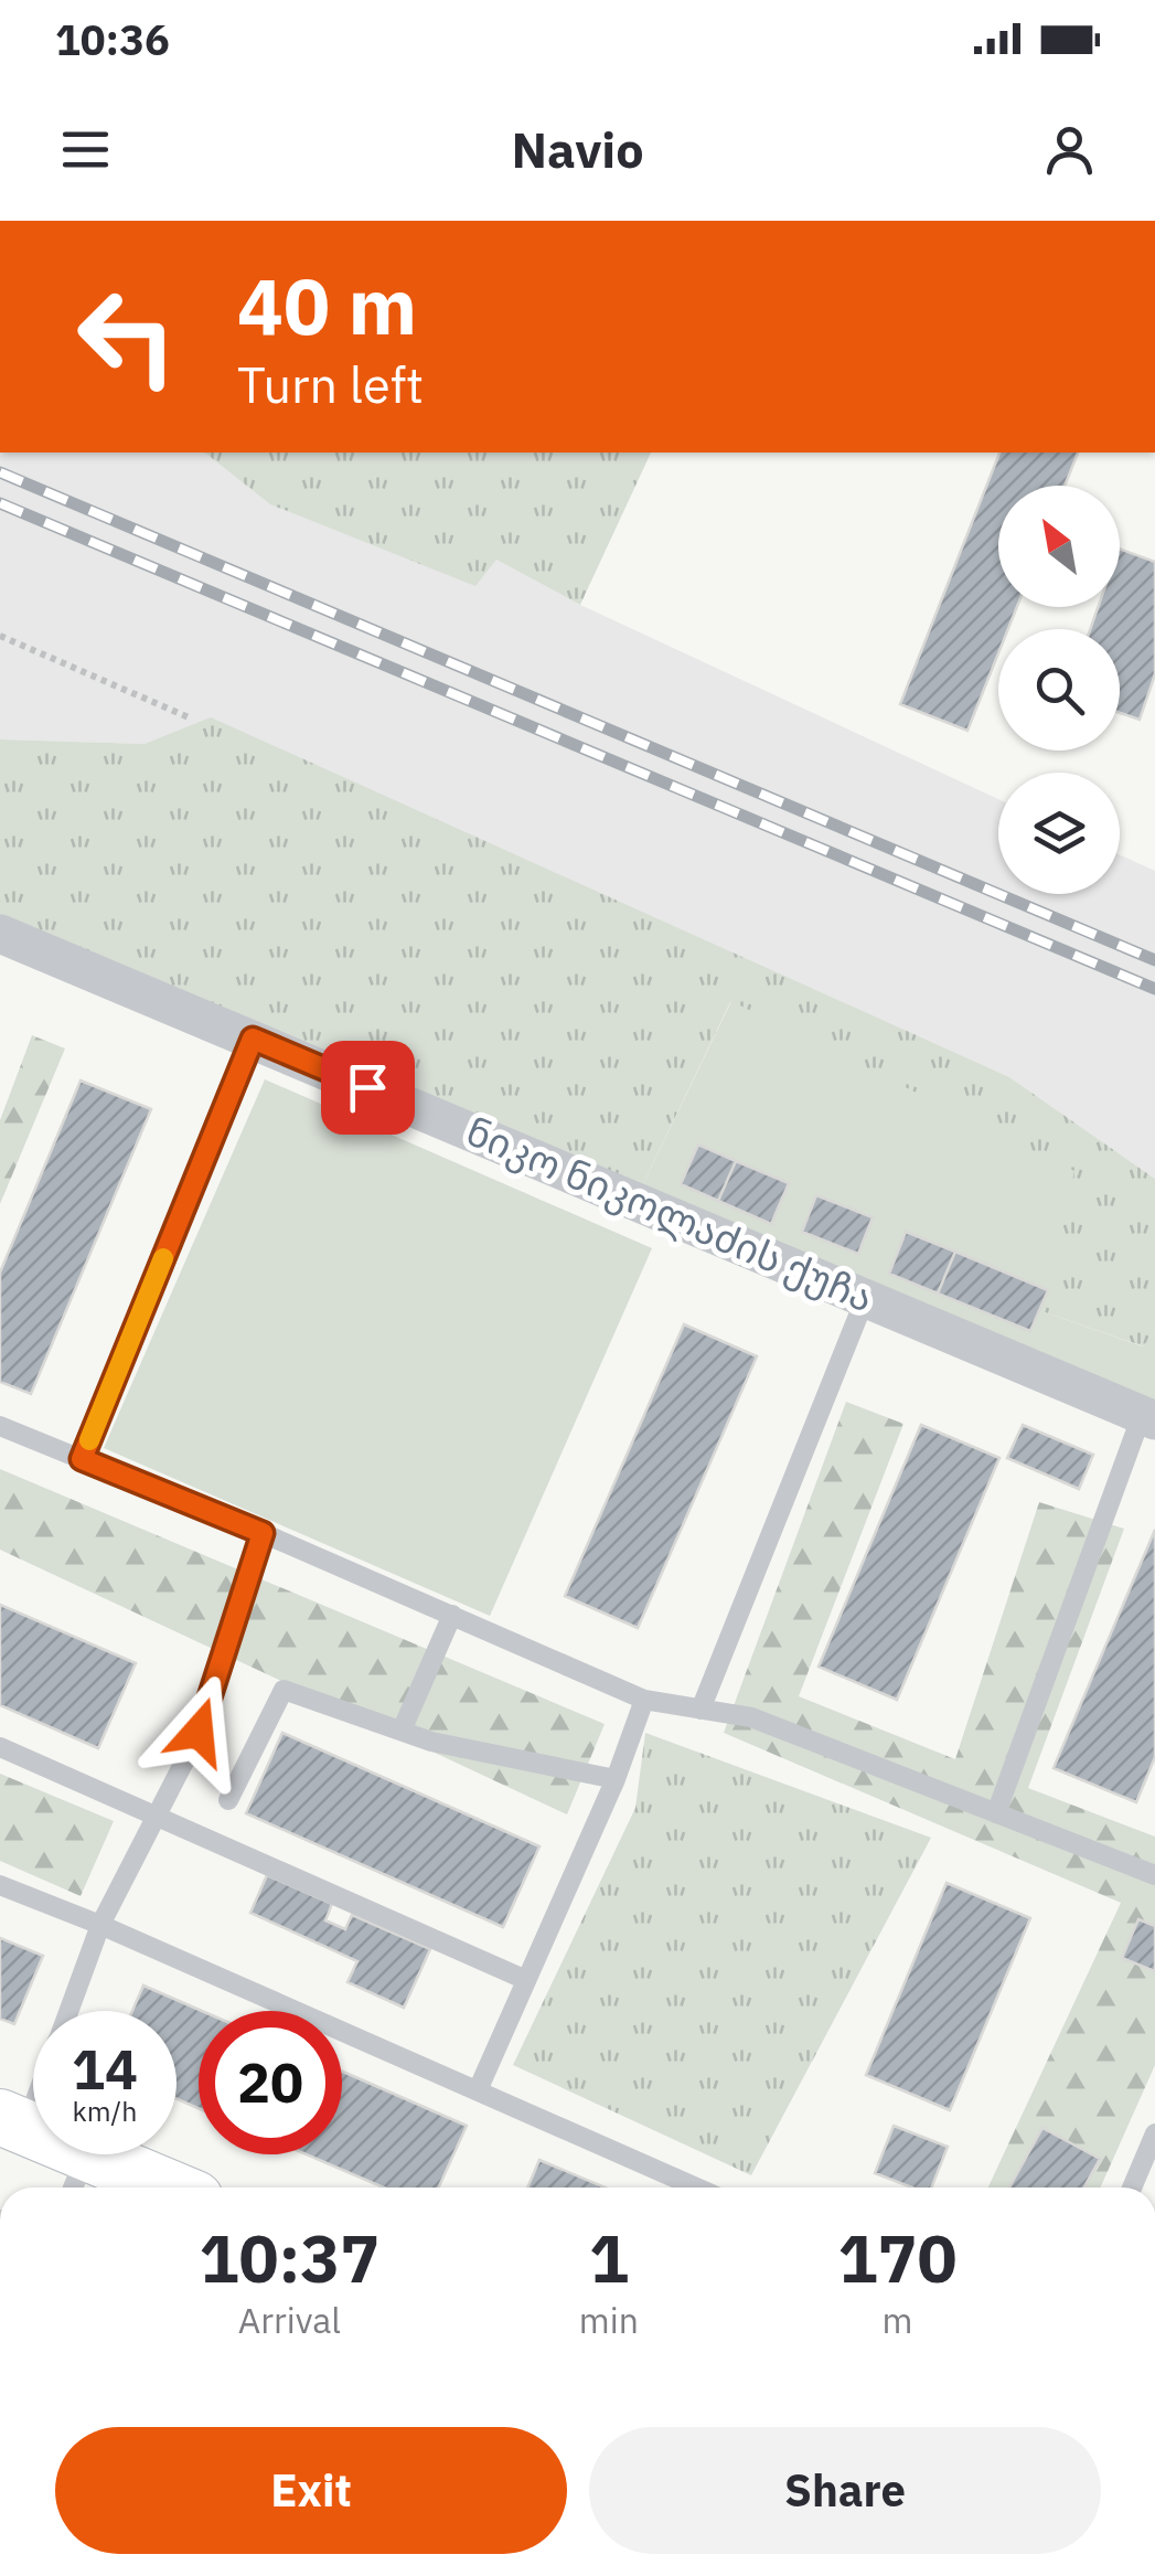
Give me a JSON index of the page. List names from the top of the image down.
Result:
{
  "streets": {
    "street": ["ნიკო ნიკოლაძის ქუჩა"]
  },
  "north": "top left",
  "page": {
    "status": "10:36",
    "header": "Navio",
    "turn": ["40 m", "Turn left"],
    "speed": "14 km/h",
    "limit": "20",
    "eta": [
      "10:37",
      "Arrival",
      "1",
      "min",
      "170",
      "m"
    ],
    "buttons": ["Exit", "Share"]
  }
}
